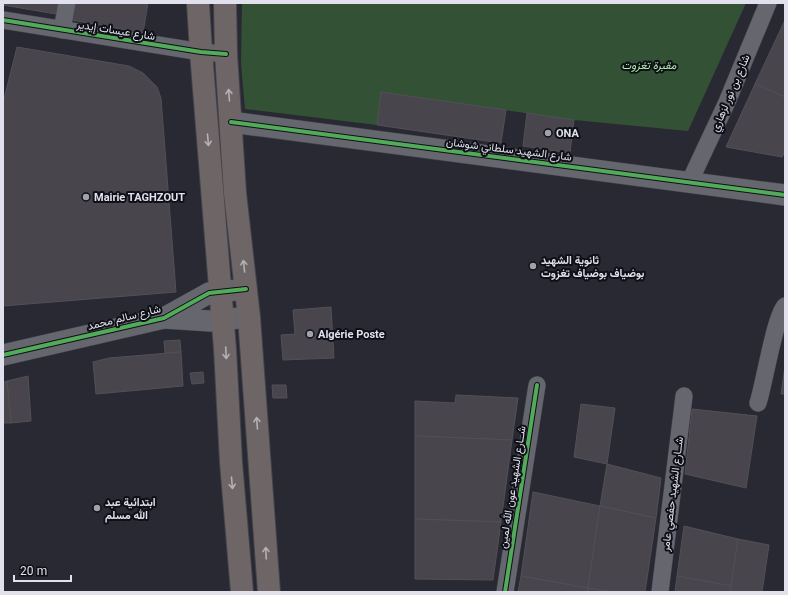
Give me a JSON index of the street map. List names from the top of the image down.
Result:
{
  "streets": {
    "street": [
      "شارع عيسات إيدير",
      "شارع بن نور لزهاري",
      "شارع الشهيد سلطاني شوشان",
      "شارع سالم محمد",
      "شــارع الشهيد عون الله لمين",
      "شــارع الشهيد حفصي عامر"
    ]
  },
  "crossings": [
    ["شارع بن نور لزهاري", "شارع الشهيد سلطاني شوشان"]
  ],
  "parks": ["مقبرة تغزوت"],
  "places": [
    "ONA",
    "Mairie TAGHZOUT",
    "ثانوية الشهيد بوضياف بوضياف تغزوت",
    "Algérie Poste",
    "ابتدائية عبد الله مسلم"
  ],
  "scale_bar": "20 m"
}
